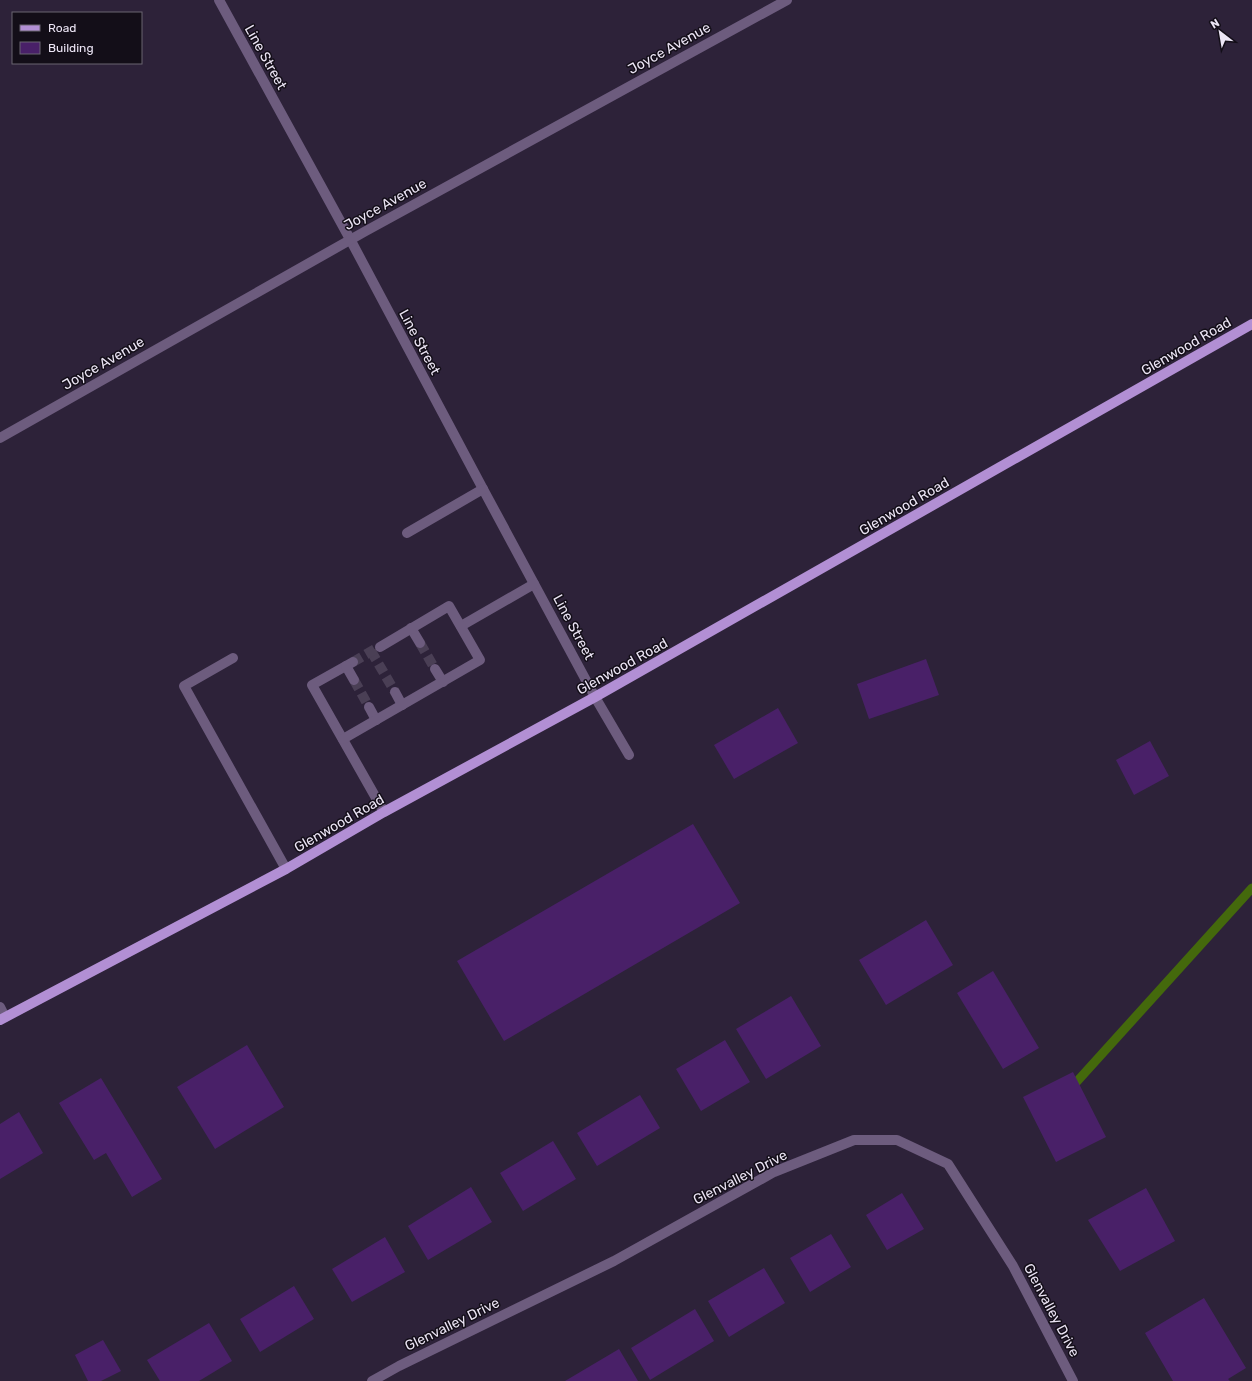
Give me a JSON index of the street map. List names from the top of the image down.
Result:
{
  "streets": {
    "main road": ["Glenwood Road"],
    "street": ["Joyce Avenue", "Line Street", "Glenvalley Drive"]
  },
  "crossings": [
    ["Joyce Avenue", "Line Street"],
    ["Line Street", "Glenwood Road"]
  ],
  "legend": ["Road", "Building"],
  "north": "top left"
}
